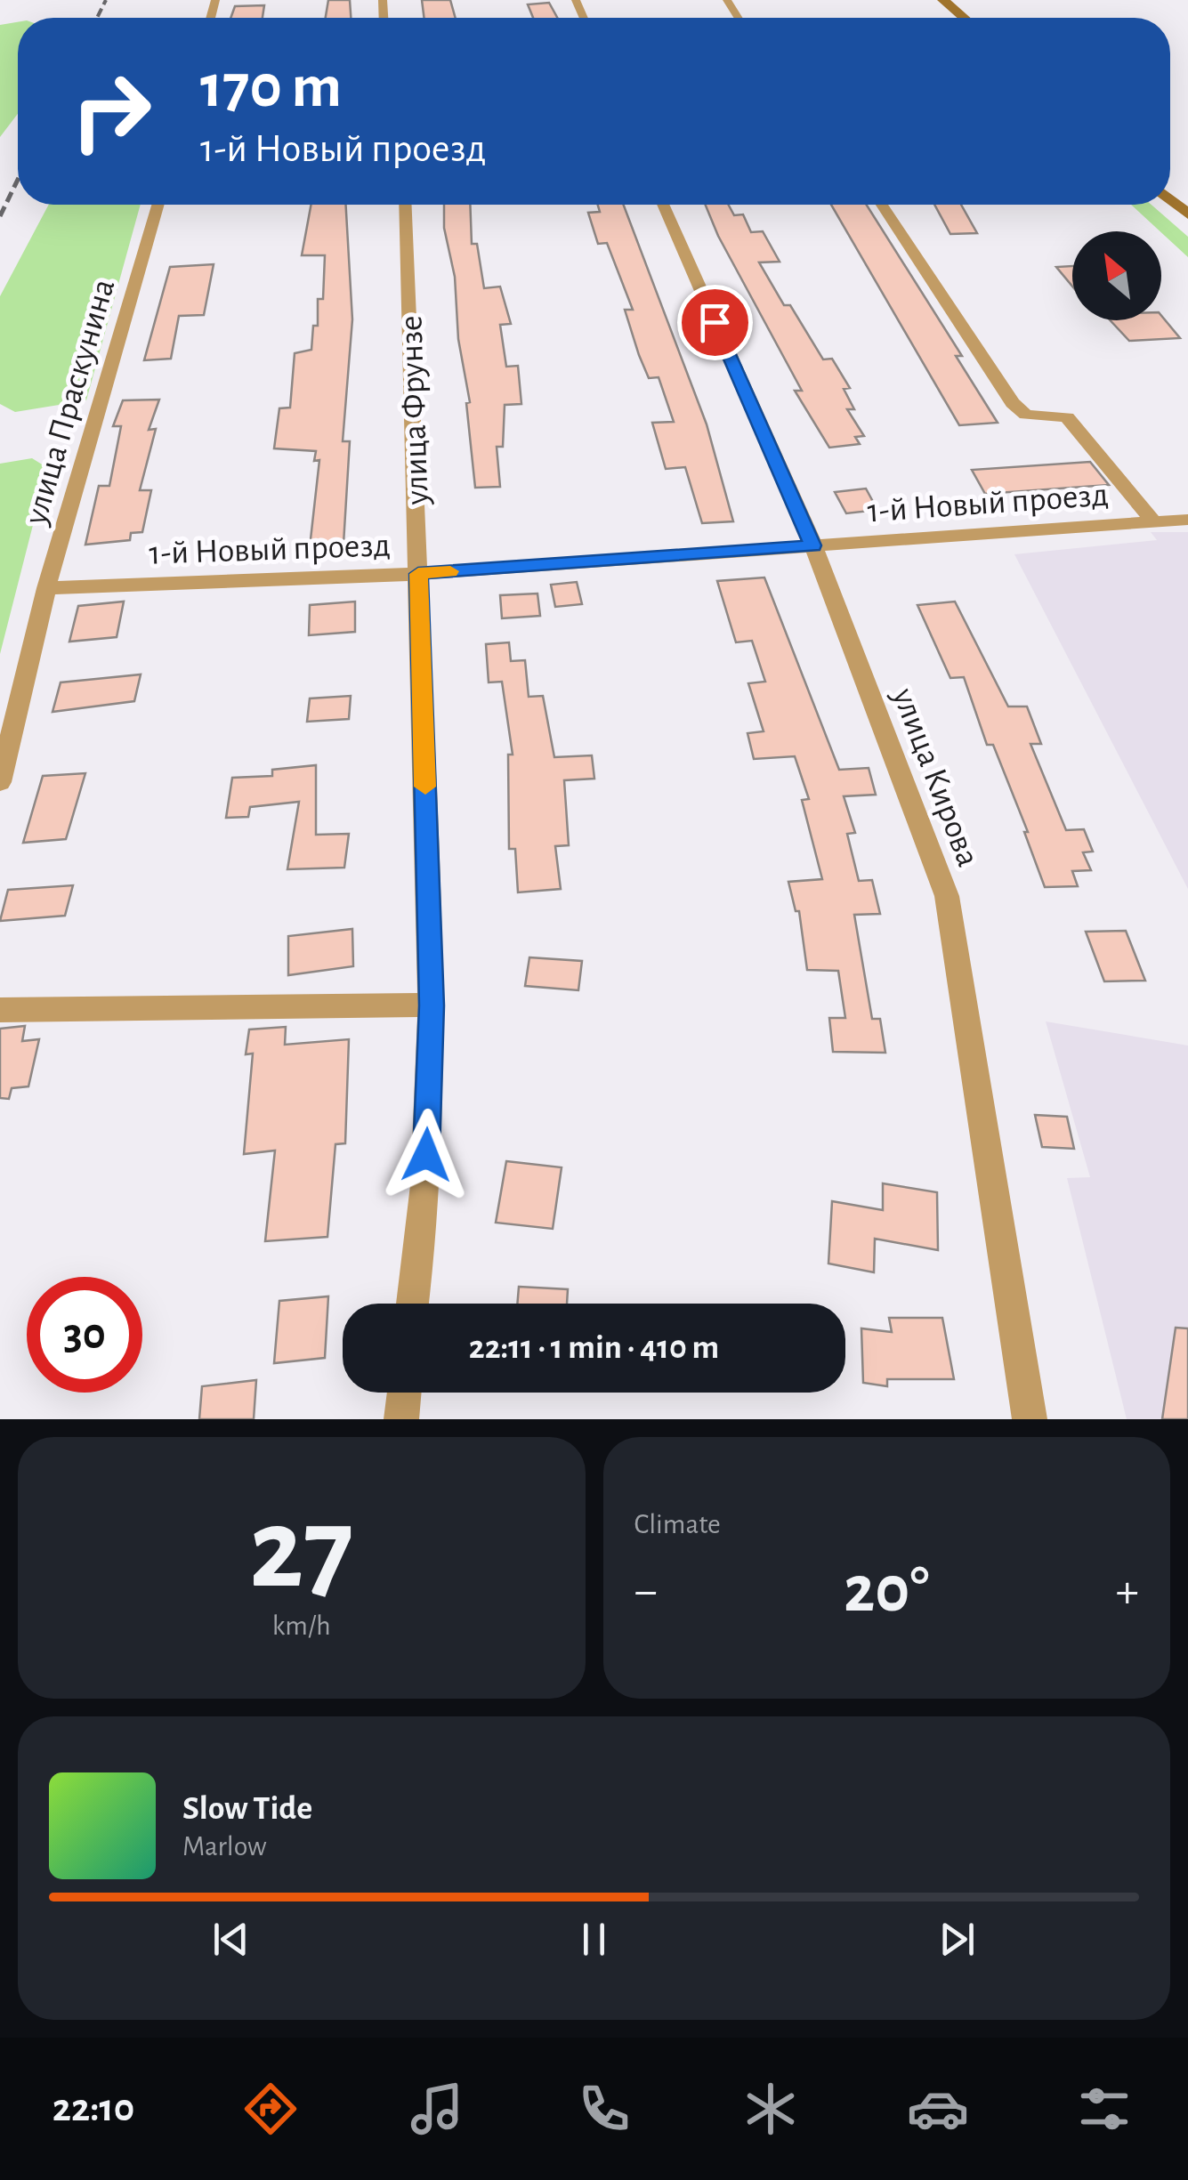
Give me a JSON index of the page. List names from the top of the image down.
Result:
{
  "streets": {
    "street": [
      "улица Праскунина",
      "улица Фрунзе",
      "1-й Новый проезд",
      "улица Кирова"
    ]
  },
  "crossings": [
    ["улица Праскунина", "1-й Новый проезд"],
    ["улица Фрунзе", "1-й Новый проезд"],
    ["1-й Новый проезд", "улица Кирова"]
  ],
  "north": "top left",
  "page": {
    "turn": ["170 m", "1-й Новый проезд"],
    "limit": "30",
    "trip": "22:11 · 1 min · 410 m",
    "tile": [
      ["27", "km/h"],
      "Climate"
    ],
    "heat": ["−", "20°", "+"],
    "song": ["Slow Tide", "Marlow"],
    "tabs": "22:10"
  }
}
